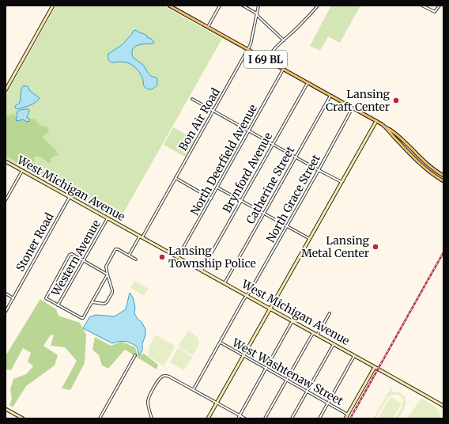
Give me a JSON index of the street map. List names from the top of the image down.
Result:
{
  "streets": {
    "main road": ["I 69 BL"],
    "street": [
      "Bon Air Road",
      "North Deerfield Avenue",
      "Brynford Avenue",
      "Catherine Street",
      "West Michigan Avenue",
      "North Grace Street",
      "Stoner Road",
      "Western Avenue",
      "West Washtenaw Street"
    ]
  },
  "crossings": [
    ["I 69 BL", "Bon Air Road"],
    ["I 69 BL", "North Deerfield Avenue"],
    ["I 69 BL", "Brynford Avenue"],
    ["I 69 BL", "Catherine Street"],
    ["I 69 BL", "North Grace Street"],
    ["Bon Air Road", "West Michigan Avenue"],
    ["North Deerfield Avenue", "West Michigan Avenue"],
    ["Brynford Avenue", "West Michigan Avenue"],
    ["Catherine Street", "West Michigan Avenue"],
    ["West Michigan Avenue", "North Grace Street"],
    ["West Michigan Avenue", "Stoner Road"],
    ["West Michigan Avenue", "Western Avenue"],
    ["North Grace Street", "West Washtenaw Street"]
  ],
  "places": ["Lansing Craft Center", "Lansing Metal Center", "Lansing Township Police"]
}
